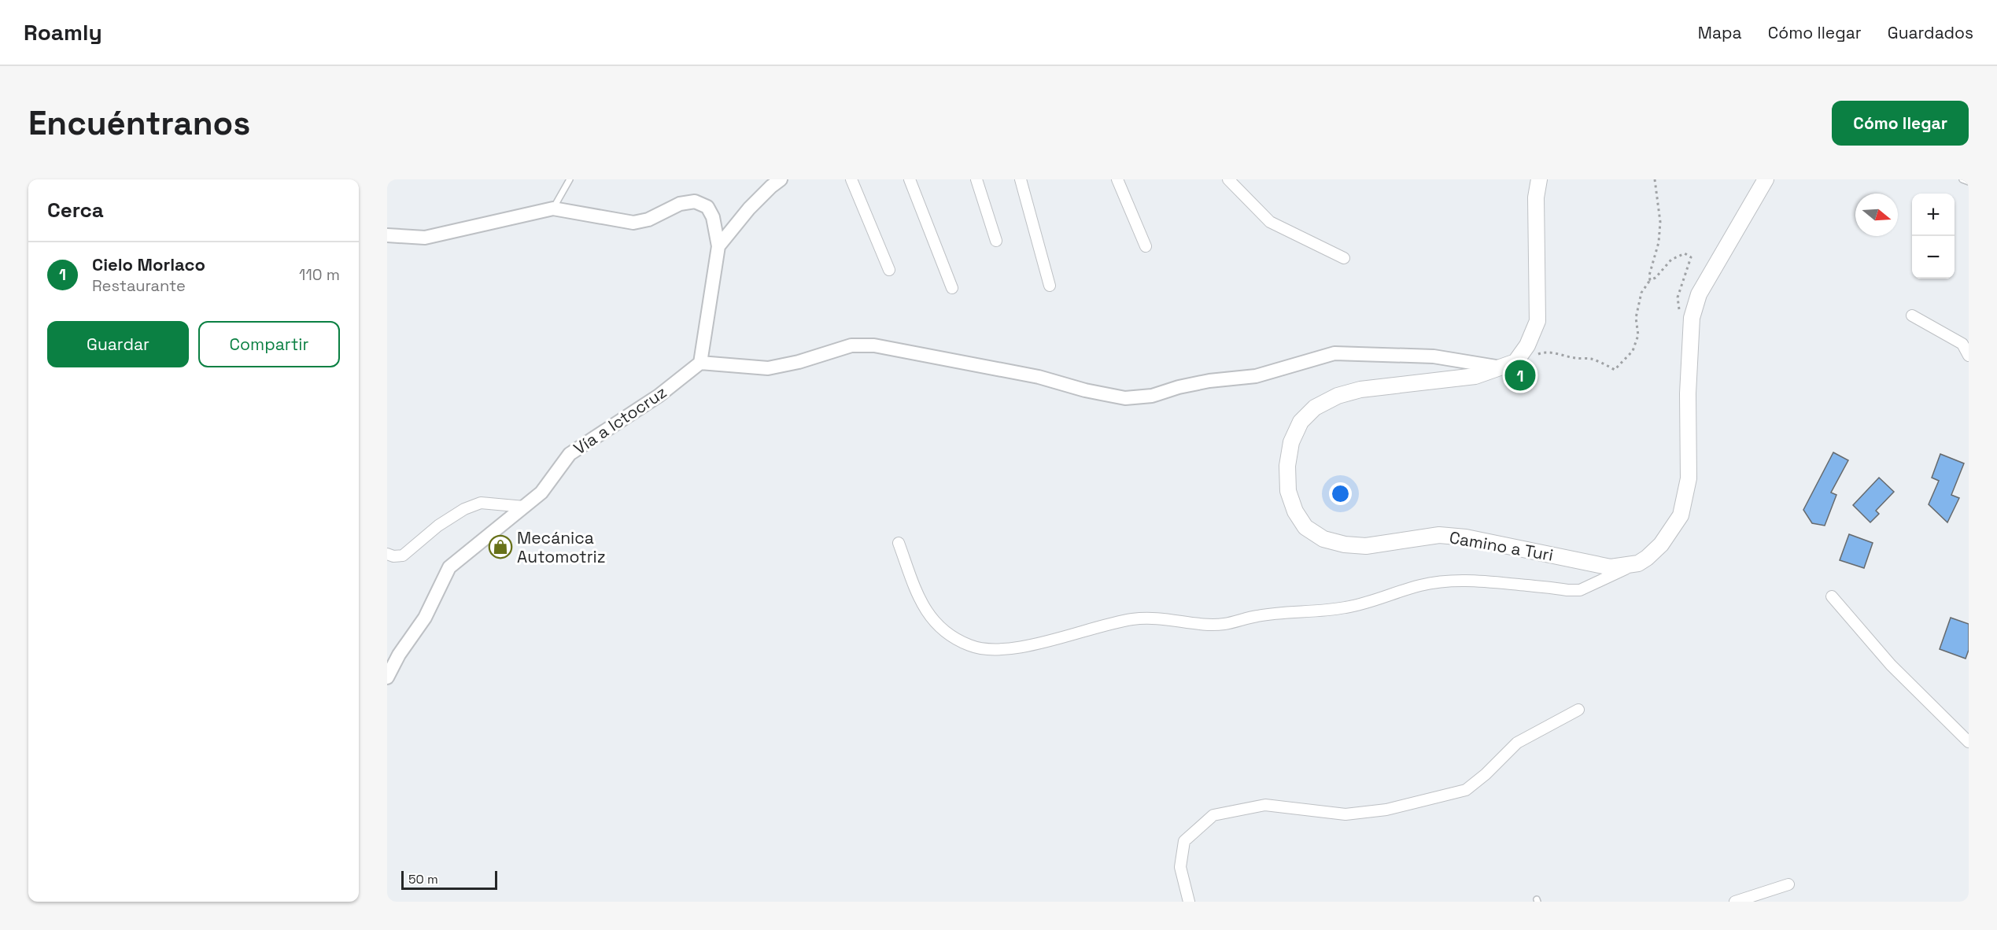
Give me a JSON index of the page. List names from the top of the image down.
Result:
{
  "streets": {
    "main road": ["Camino a Turi"],
    "street": ["Vía a Ictocruz"]
  },
  "places": {
    "shop": ["Mecánica Automotriz"]
  },
  "scale_bar": "50 m",
  "north": "right",
  "page": {
    "header": "Roamly",
    "nav": ["Mapa", "Cómo llegar", "Guardados"],
    "buttons": [
      "Cómo llegar",
      ["Guardar", "Compartir"]
    ],
    "title": "Encuéntranos",
    "heading": "Cerca",
    "map_buttons": ["+", "−"],
    "list": [
      {
        "mark": "1",
        "name": "Cielo Morlaco",
        "note": "Restaurante",
        "value": "110 m"
      }
    ],
    "pins": "1",
    "scale": "50 m"
  }
}
